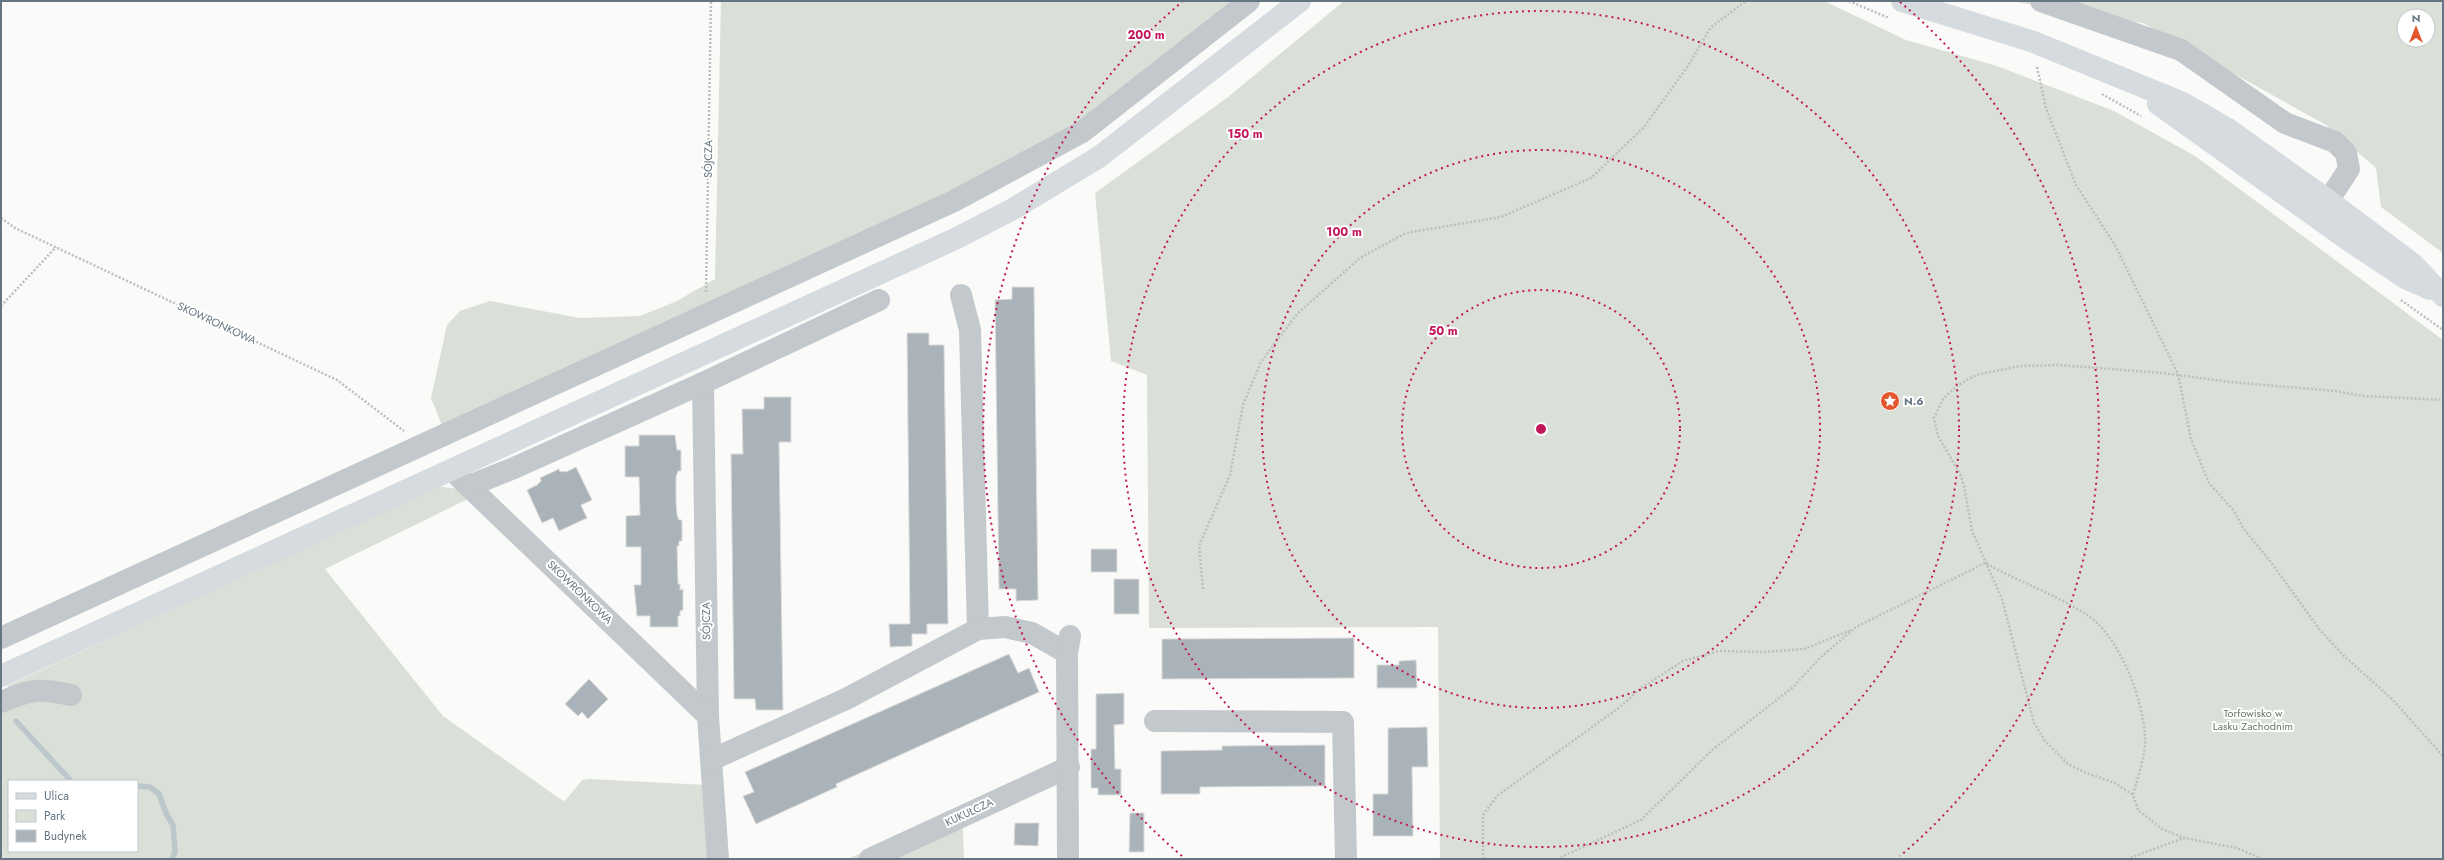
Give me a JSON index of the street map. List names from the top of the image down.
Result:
{
  "streets": {
    "street": ["SÓJCZA", "SKOWRONKOWA", "KUKUŁCZA"]
  },
  "crossings": [
    ["SÓJCZA", "SKOWRONKOWA"]
  ],
  "parks": ["Torfowisko w Lasku Zachodnim"],
  "places": {
    "place": ["N.6"]
  },
  "legend": ["Ulica", "Park", "Budynek"],
  "north": "top",
  "rings": [
    "200 m",
    "150 m",
    "100 m",
    "50 m"
  ]
}
